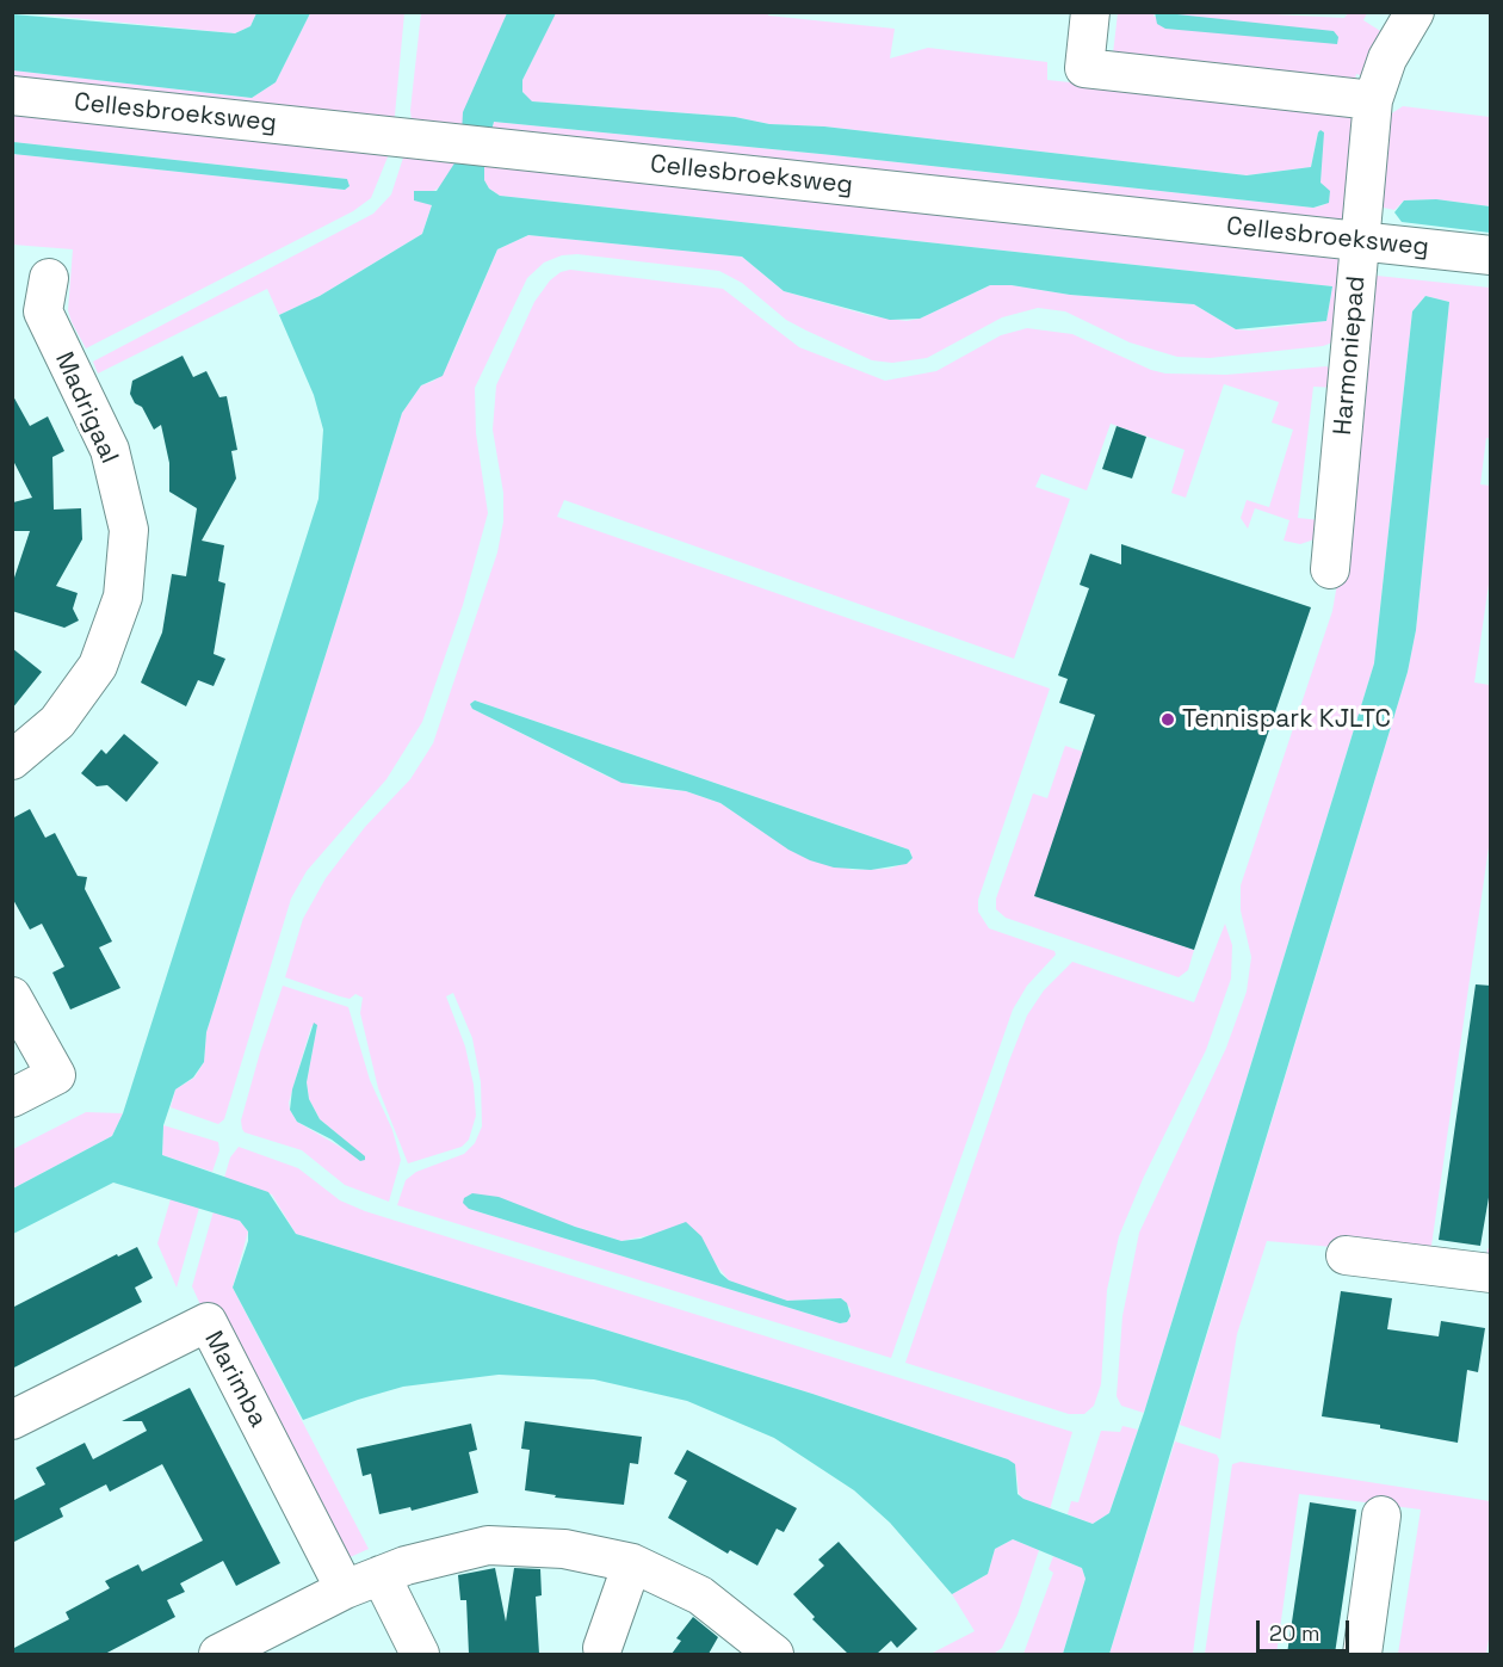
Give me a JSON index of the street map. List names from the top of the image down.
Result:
{
  "streets": {
    "street": [
      "Cellesbroeksweg",
      "Harmoniepad",
      "Madrigaal",
      "Marimba"
    ]
  },
  "crossings": [
    ["Cellesbroeksweg", "Harmoniepad"]
  ],
  "places": ["Tennispark KJLTC"],
  "scale_bar": "20 m"
}
